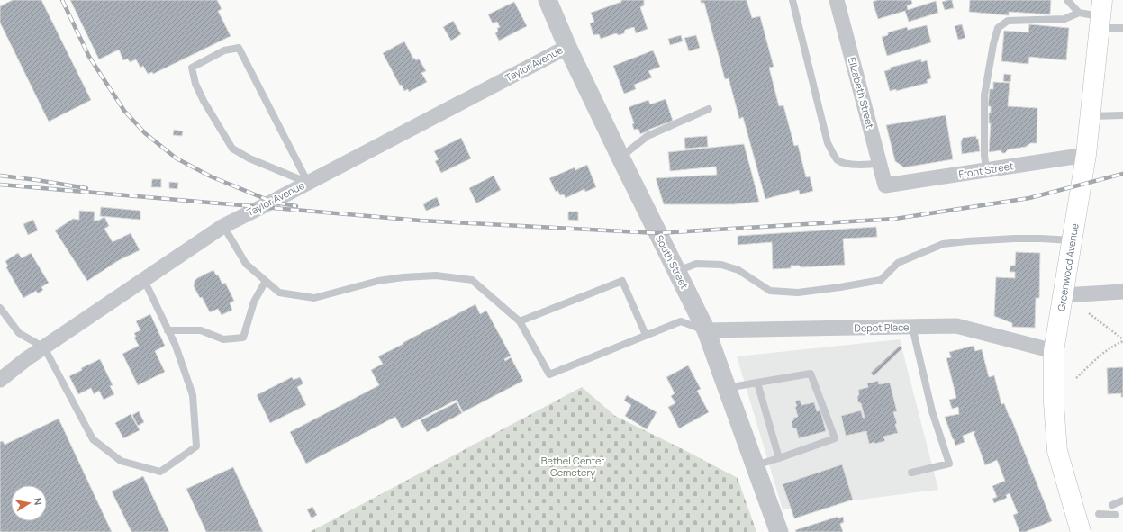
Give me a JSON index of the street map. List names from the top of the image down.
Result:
{
  "streets": {
    "main road": ["Greenwood Avenue"],
    "street": [
      "Taylor Avenue",
      "Elizabeth Street",
      "Front Street",
      "South Street",
      "Depot Place"
    ]
  },
  "crossings": [
    ["Taylor Avenue", "South Street"],
    ["Elizabeth Street", "Front Street"],
    ["Front Street", "Greenwood Avenue"],
    ["South Street", "Depot Place"],
    ["Greenwood Avenue", "Depot Place"]
  ],
  "parks": ["Bethel Center Cemetery"],
  "north": "right"
}
